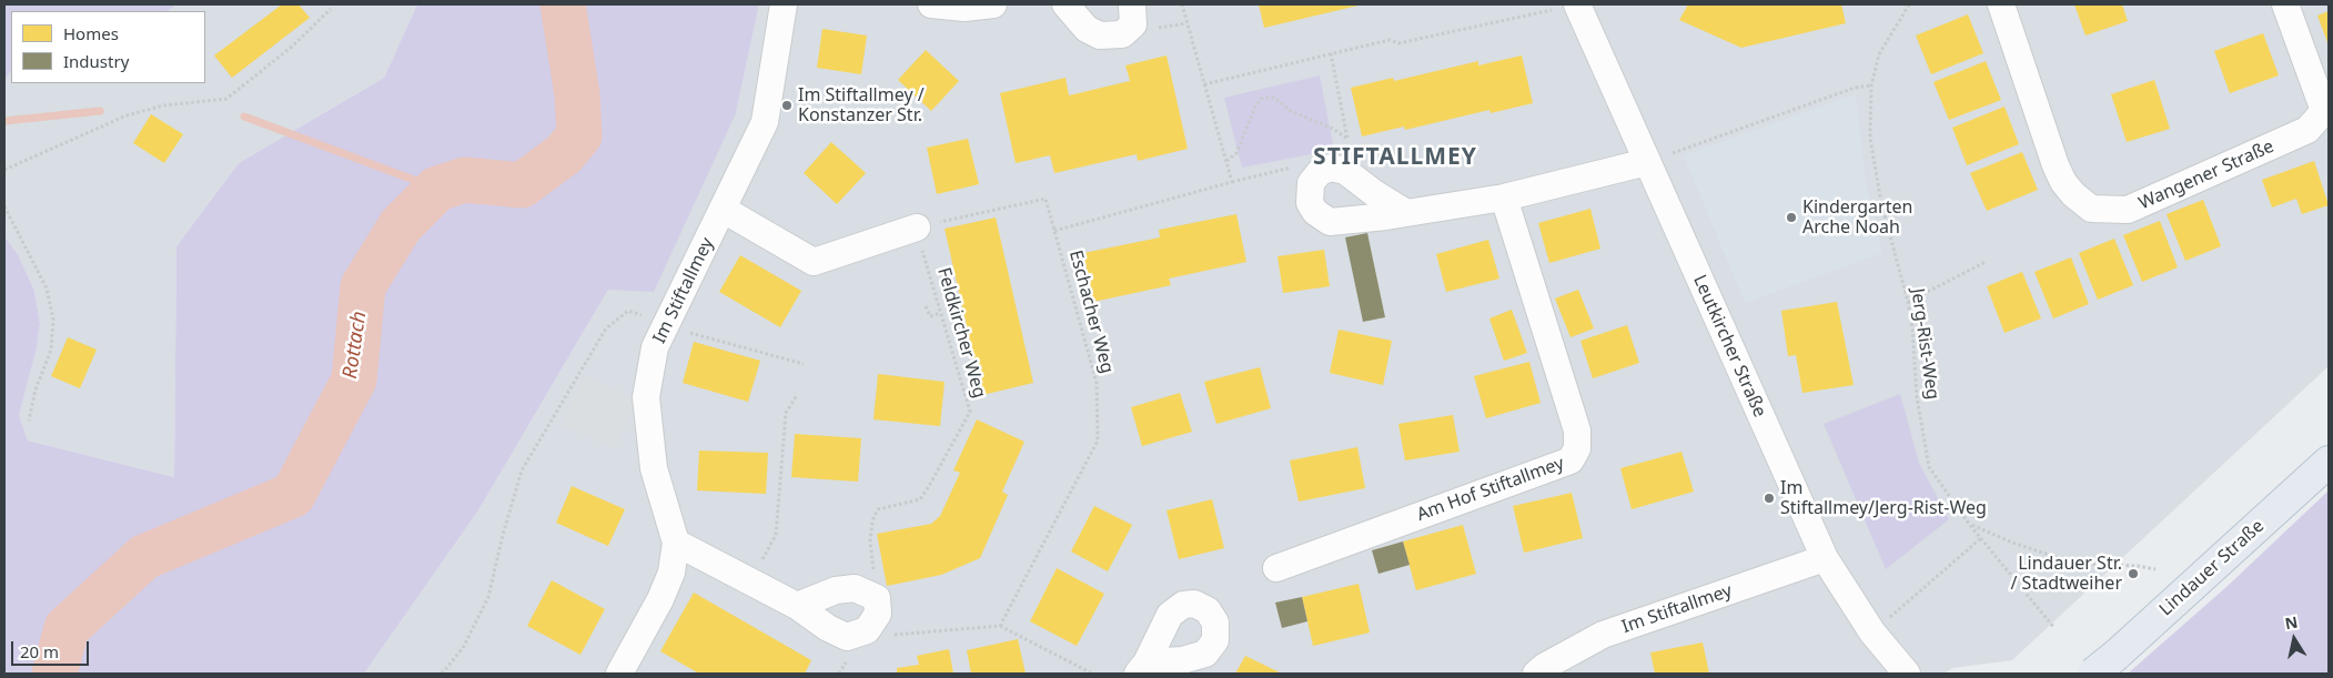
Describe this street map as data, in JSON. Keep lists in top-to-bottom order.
{
  "streets": {
    "main road": ["Lindauer Straße"],
    "street": [
      "Wangener Straße",
      "Im Stiftallmey",
      "Leutkircher Straße",
      "Am Hof Stiftallmey"
    ],
    "path": ["Eschacher Weg", "Feldkircher Weg", "Jerg-Rist-Weg"]
  },
  "crossings": [
    ["Im Stiftallmey", "Leutkircher Straße"]
  ],
  "districts": ["STIFTALLMEY"],
  "water": ["Rottach"],
  "places": [
    "Im Stiftallmey / Konstanzer Str.",
    "Kindergarten Arche Noah",
    "Im Stiftallmey/Jerg-Rist-Weg",
    "Lindauer Str. / Stadtweiher"
  ],
  "legend": ["Homes", "Industry"],
  "scale_bar": "20 m",
  "north": "top"
}
